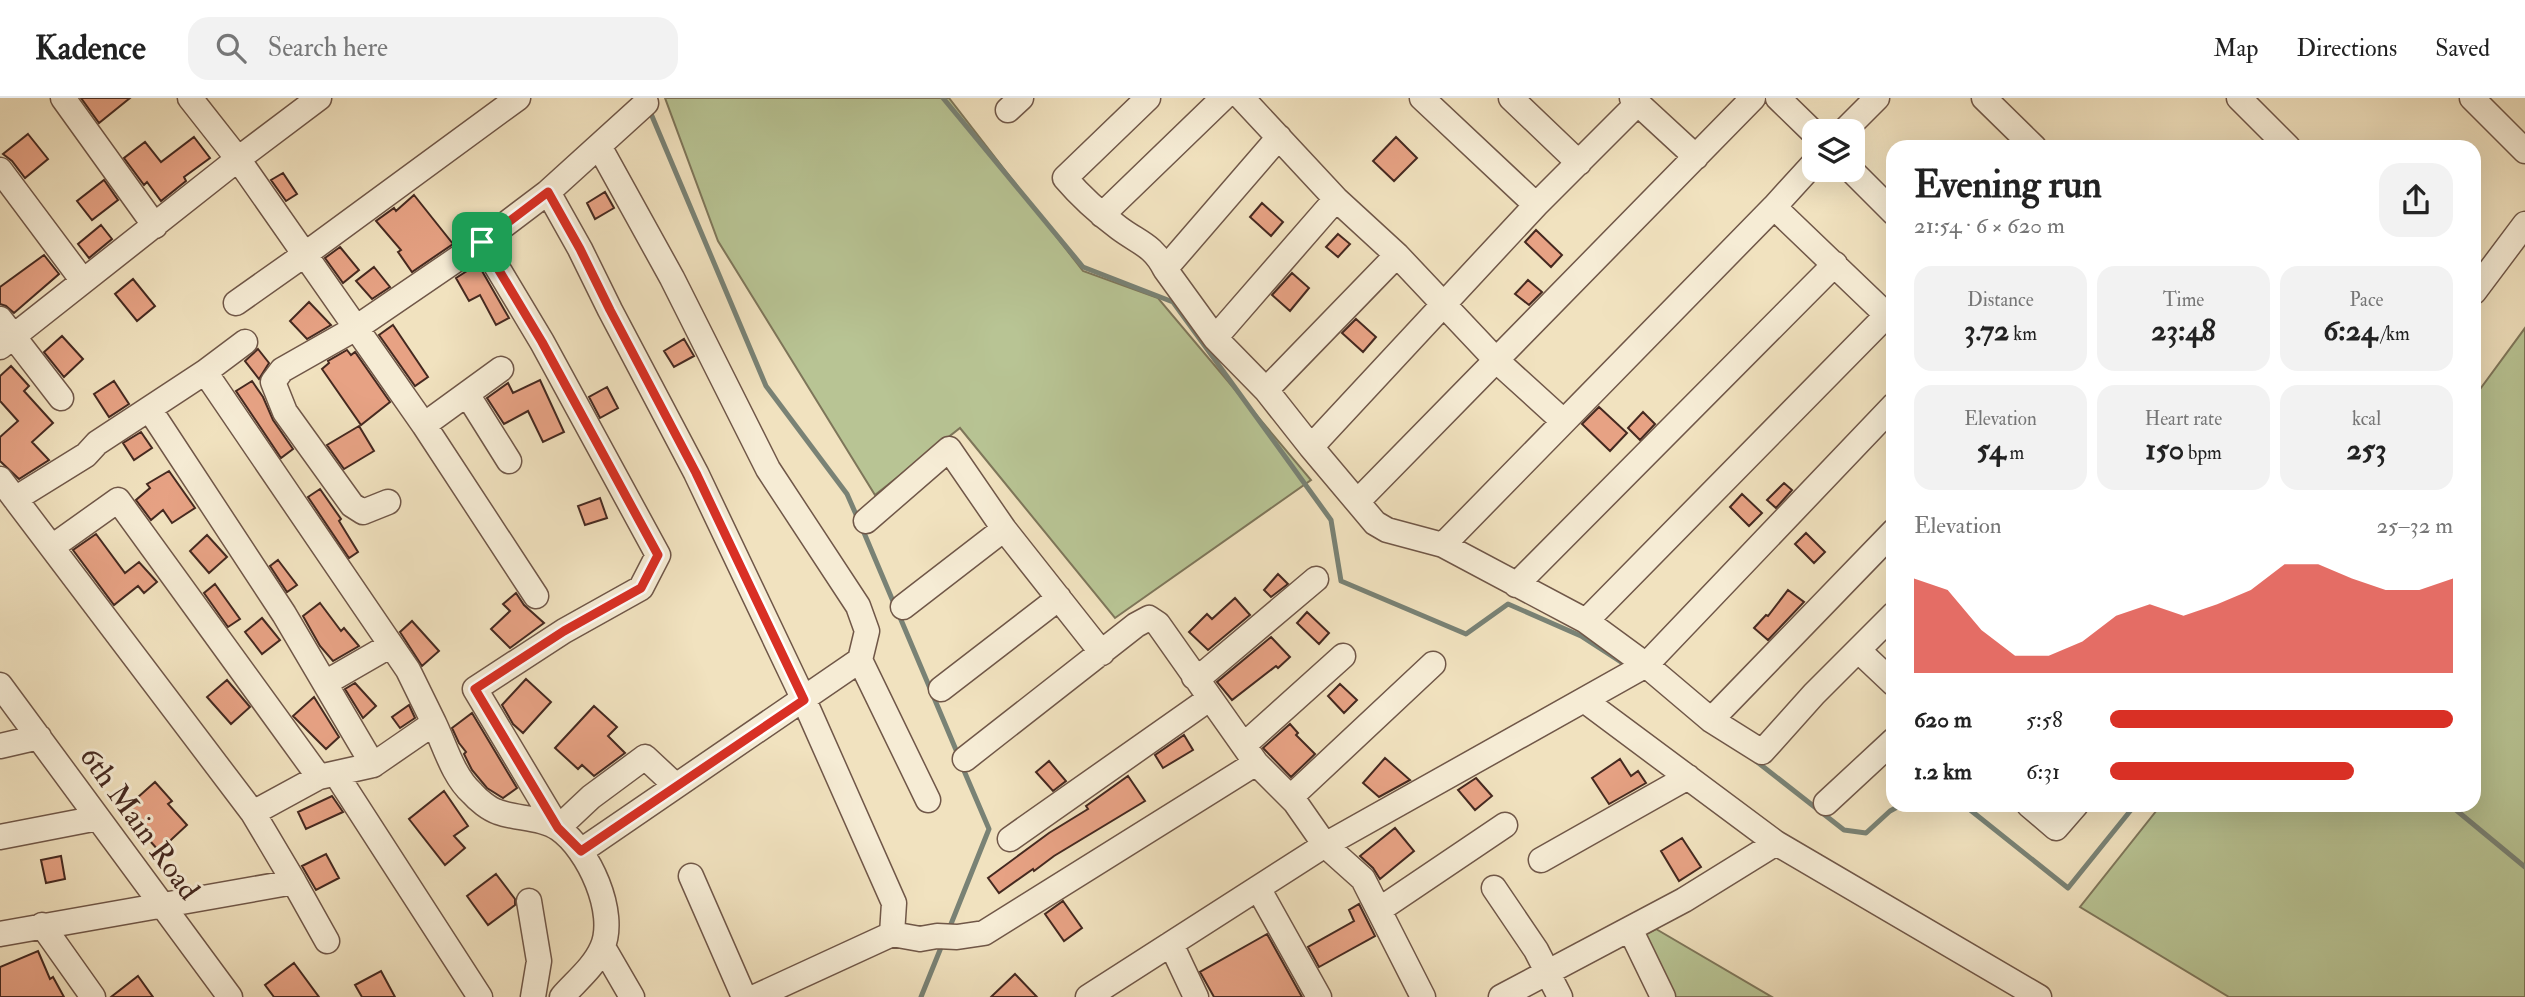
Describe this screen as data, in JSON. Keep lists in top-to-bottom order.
{
  "streets": {
    "street": ["6th Main Road"]
  },
  "page": {
    "header": "Kadence",
    "search": "Search here",
    "nav": ["Map", "Directions", "Saved"],
    "heading": ["Evening run", "21:54 · 6 × 620 m"],
    "stats": [
      ["Distance", "3.72 km"],
      ["Time", "23:48"],
      ["Pace", "6:24 /km"],
      ["Elevation", "54 m"],
      ["Heart rate", "150 bpm"],
      ["kcal", "253"]
    ],
    "chart": ["Elevation", "25–32 m"],
    "list": [
      {
        "name": "620 m",
        "note": "5:58"
      },
      {
        "name": "1.2 km",
        "note": "6:31"
      }
    ]
  }
}
